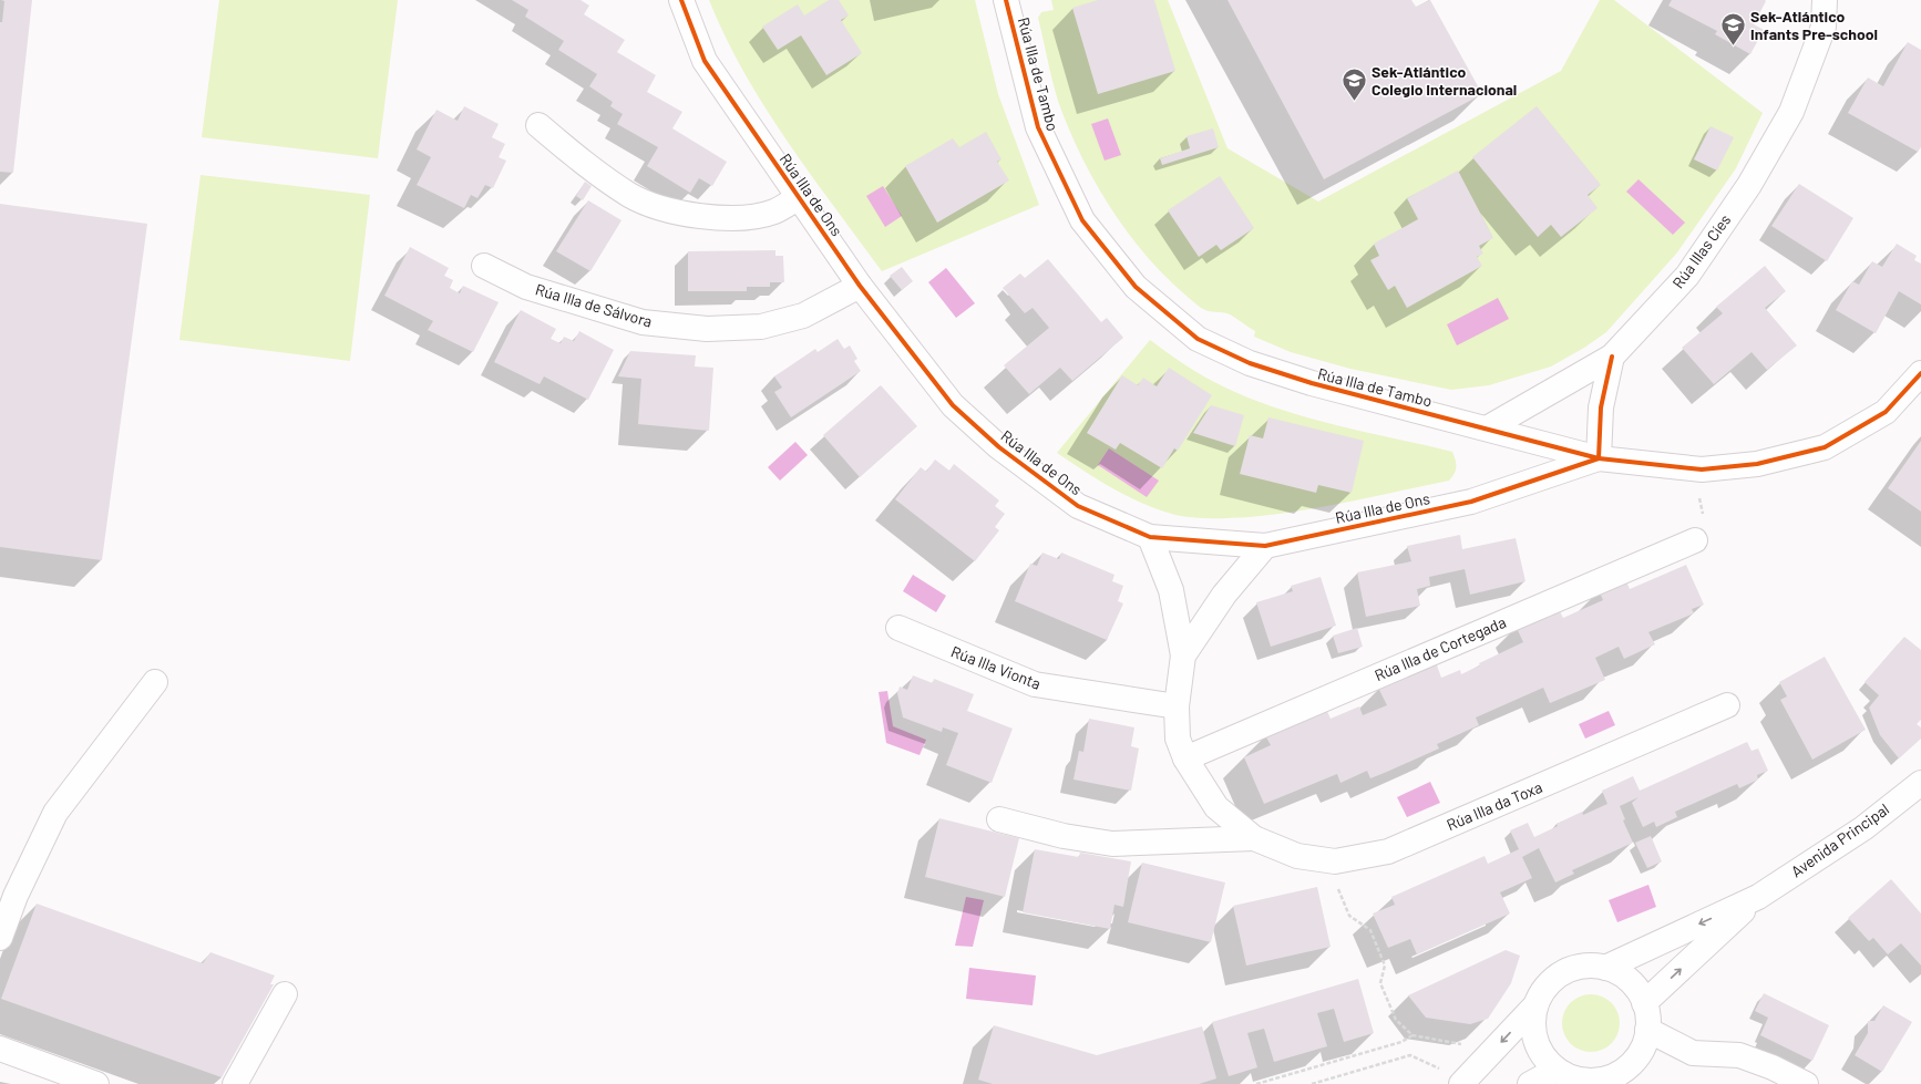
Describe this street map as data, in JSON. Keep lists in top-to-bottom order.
{
  "streets": {
    "street": [
      "Rúa Illa de Tambo",
      "Rúa Illa de Ons",
      "Rúa Illas Cíes",
      "Rúa Illa de Sálvora",
      "Rúa Illa de Cortegada",
      "Rúa Illa Vionta",
      "Rúa Illa da Toxa",
      "Avenida Principal"
    ]
  },
  "crossings": [
    ["Rúa Illa de Tambo", "Rúa Illa de Ons"],
    ["Rúa Illa de Tambo", "Rúa Illas Cíes"],
    ["Rúa Illa de Ons", "Rúa Illa de Sálvora"]
  ],
  "places": {
    "school or university": ["Sek-Atlántico Infants Pre-school", "Sek-Atlántico Colegio Internacional"]
  }
}
